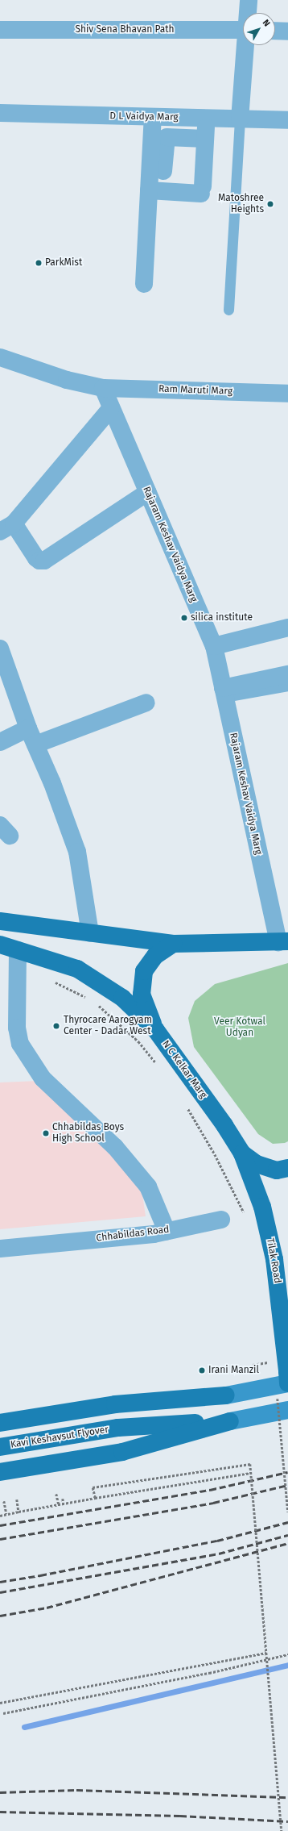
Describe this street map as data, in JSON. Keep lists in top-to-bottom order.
{
  "streets": {
    "main road": ["N C Kelkar Marg", "Tilak Road", "Kavi Keshavsut Flyover"],
    "street": [
      "Shiv Sena Bhavan Path",
      "D L Vaidya Marg",
      "Ram Maruti Marg",
      "Rajaram Keshav Vaidya Marg",
      "Chhabildas Road"
    ]
  },
  "crossings": [
    ["Ram Maruti Marg", "Rajaram Keshav Vaidya Marg"],
    ["N C Kelkar Marg", "Tilak Road"]
  ],
  "parks": ["Veer Kotwal Udyan"],
  "places": [
    "Matoshree Heights",
    "ParkMist",
    "silica institute",
    "Thyrocare Aarogyam Center - Dadar West",
    "Chhabildas Boys High School",
    "Irani Manzil"
  ],
  "north": "top right"
}
